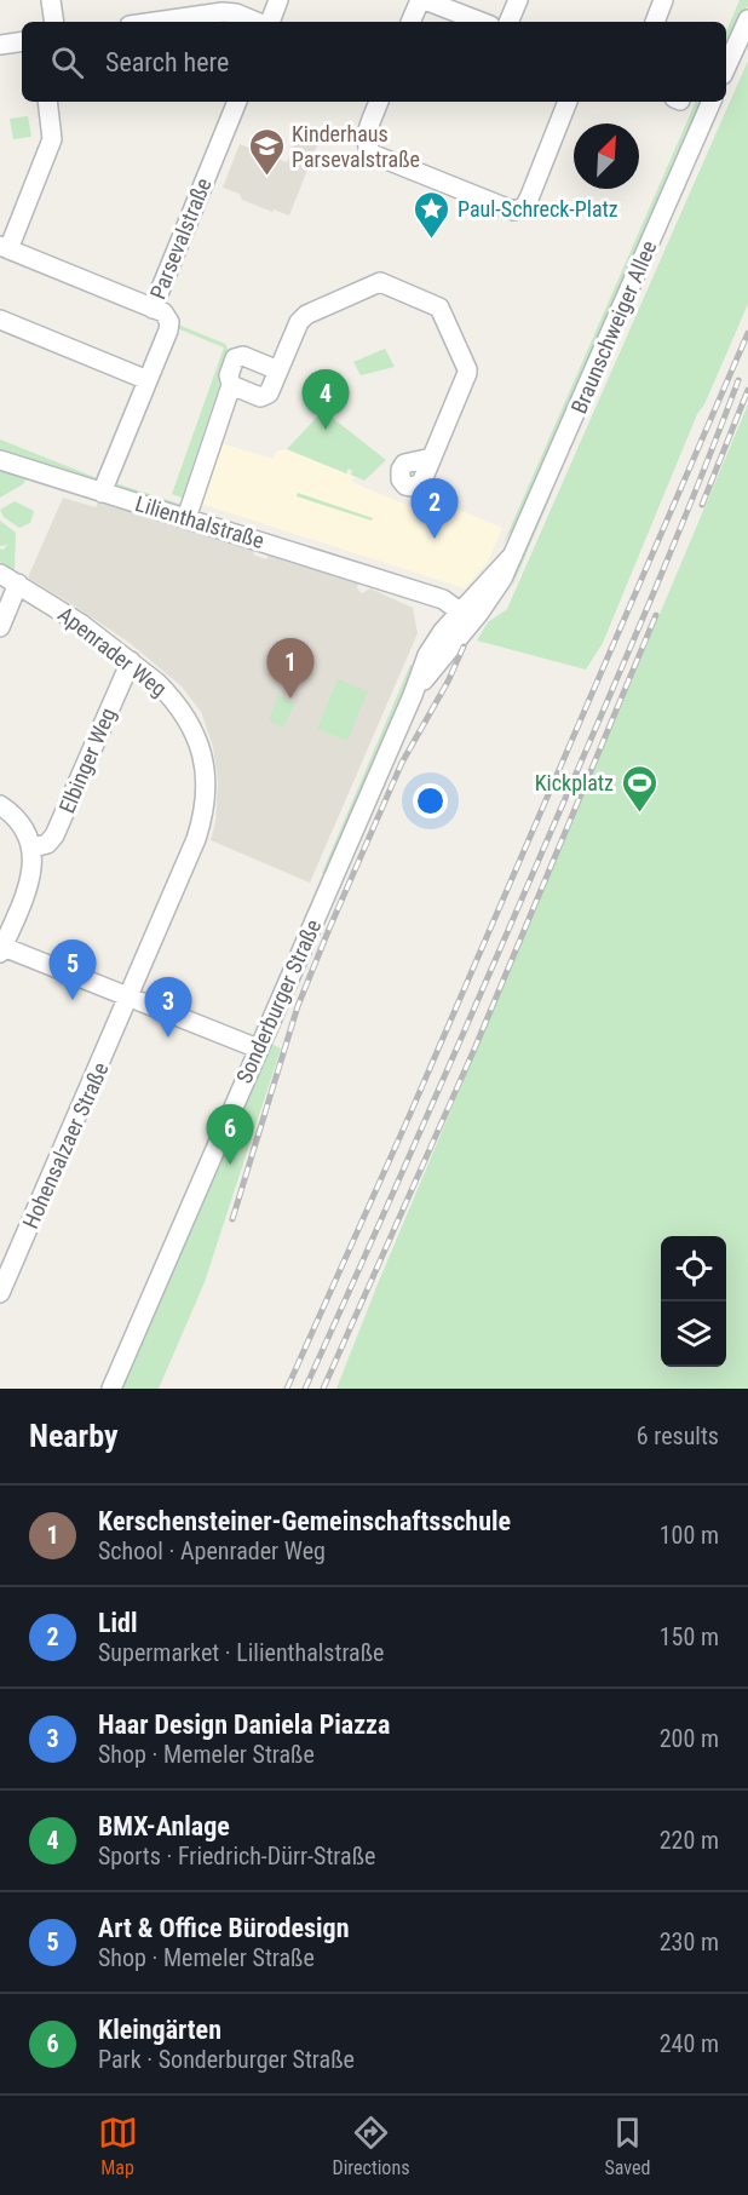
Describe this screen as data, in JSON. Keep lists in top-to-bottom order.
{
  "streets": {
    "street": [
      "Parsevalstraße",
      "Braunschweiger Allee",
      "Lilienthalstraße",
      "Apenrader Weg",
      "Elbinger Weg",
      "Sonderburger Straße",
      "Hohensalzaer Straße"
    ]
  },
  "crossings": [
    ["Parsevalstraße", "Lilienthalstraße"],
    ["Braunschweiger Allee", "Lilienthalstraße"],
    ["Braunschweiger Allee", "Sonderburger Straße"],
    ["Lilienthalstraße", "Sonderburger Straße"],
    ["Apenrader Weg", "Elbinger Weg"],
    ["Apenrader Weg", "Hohensalzaer Straße"]
  ],
  "places": {
    "school or university": ["Kinderhaus Parsevalstraße"],
    "place": ["Paul-Schreck-Platz"],
    "sports": ["Kickplatz"]
  },
  "north": "top right",
  "page": {
    "search": "Search here",
    "pins": [
      "4",
      "2",
      "1",
      "5",
      "3",
      "6"
    ],
    "heading": ["Nearby", "6 results"],
    "list": [
      {
        "mark": "1",
        "name": "Kerschensteiner-Gemeinschaftsschule",
        "note": "School · Apenrader Weg",
        "value": "100 m"
      },
      {
        "mark": "2",
        "name": "Lidl",
        "note": "Supermarket · Lilienthalstraße",
        "value": "150 m"
      },
      {
        "mark": "3",
        "name": "Haar Design Daniela Piazza",
        "note": "Shop · Memeler Straße",
        "value": "200 m"
      },
      {
        "mark": "4",
        "name": "BMX-Anlage",
        "note": "Sports · Friedrich-Dürr-Straße",
        "value": "220 m"
      },
      {
        "mark": "5",
        "name": "Art & Office Bürodesign",
        "note": "Shop · Memeler Straße",
        "value": "230 m"
      },
      {
        "mark": "6",
        "name": "Kleingärten",
        "note": "Park · Sonderburger Straße",
        "value": "240 m"
      }
    ],
    "nav": ["Map", "Directions", "Saved"]
  }
}
